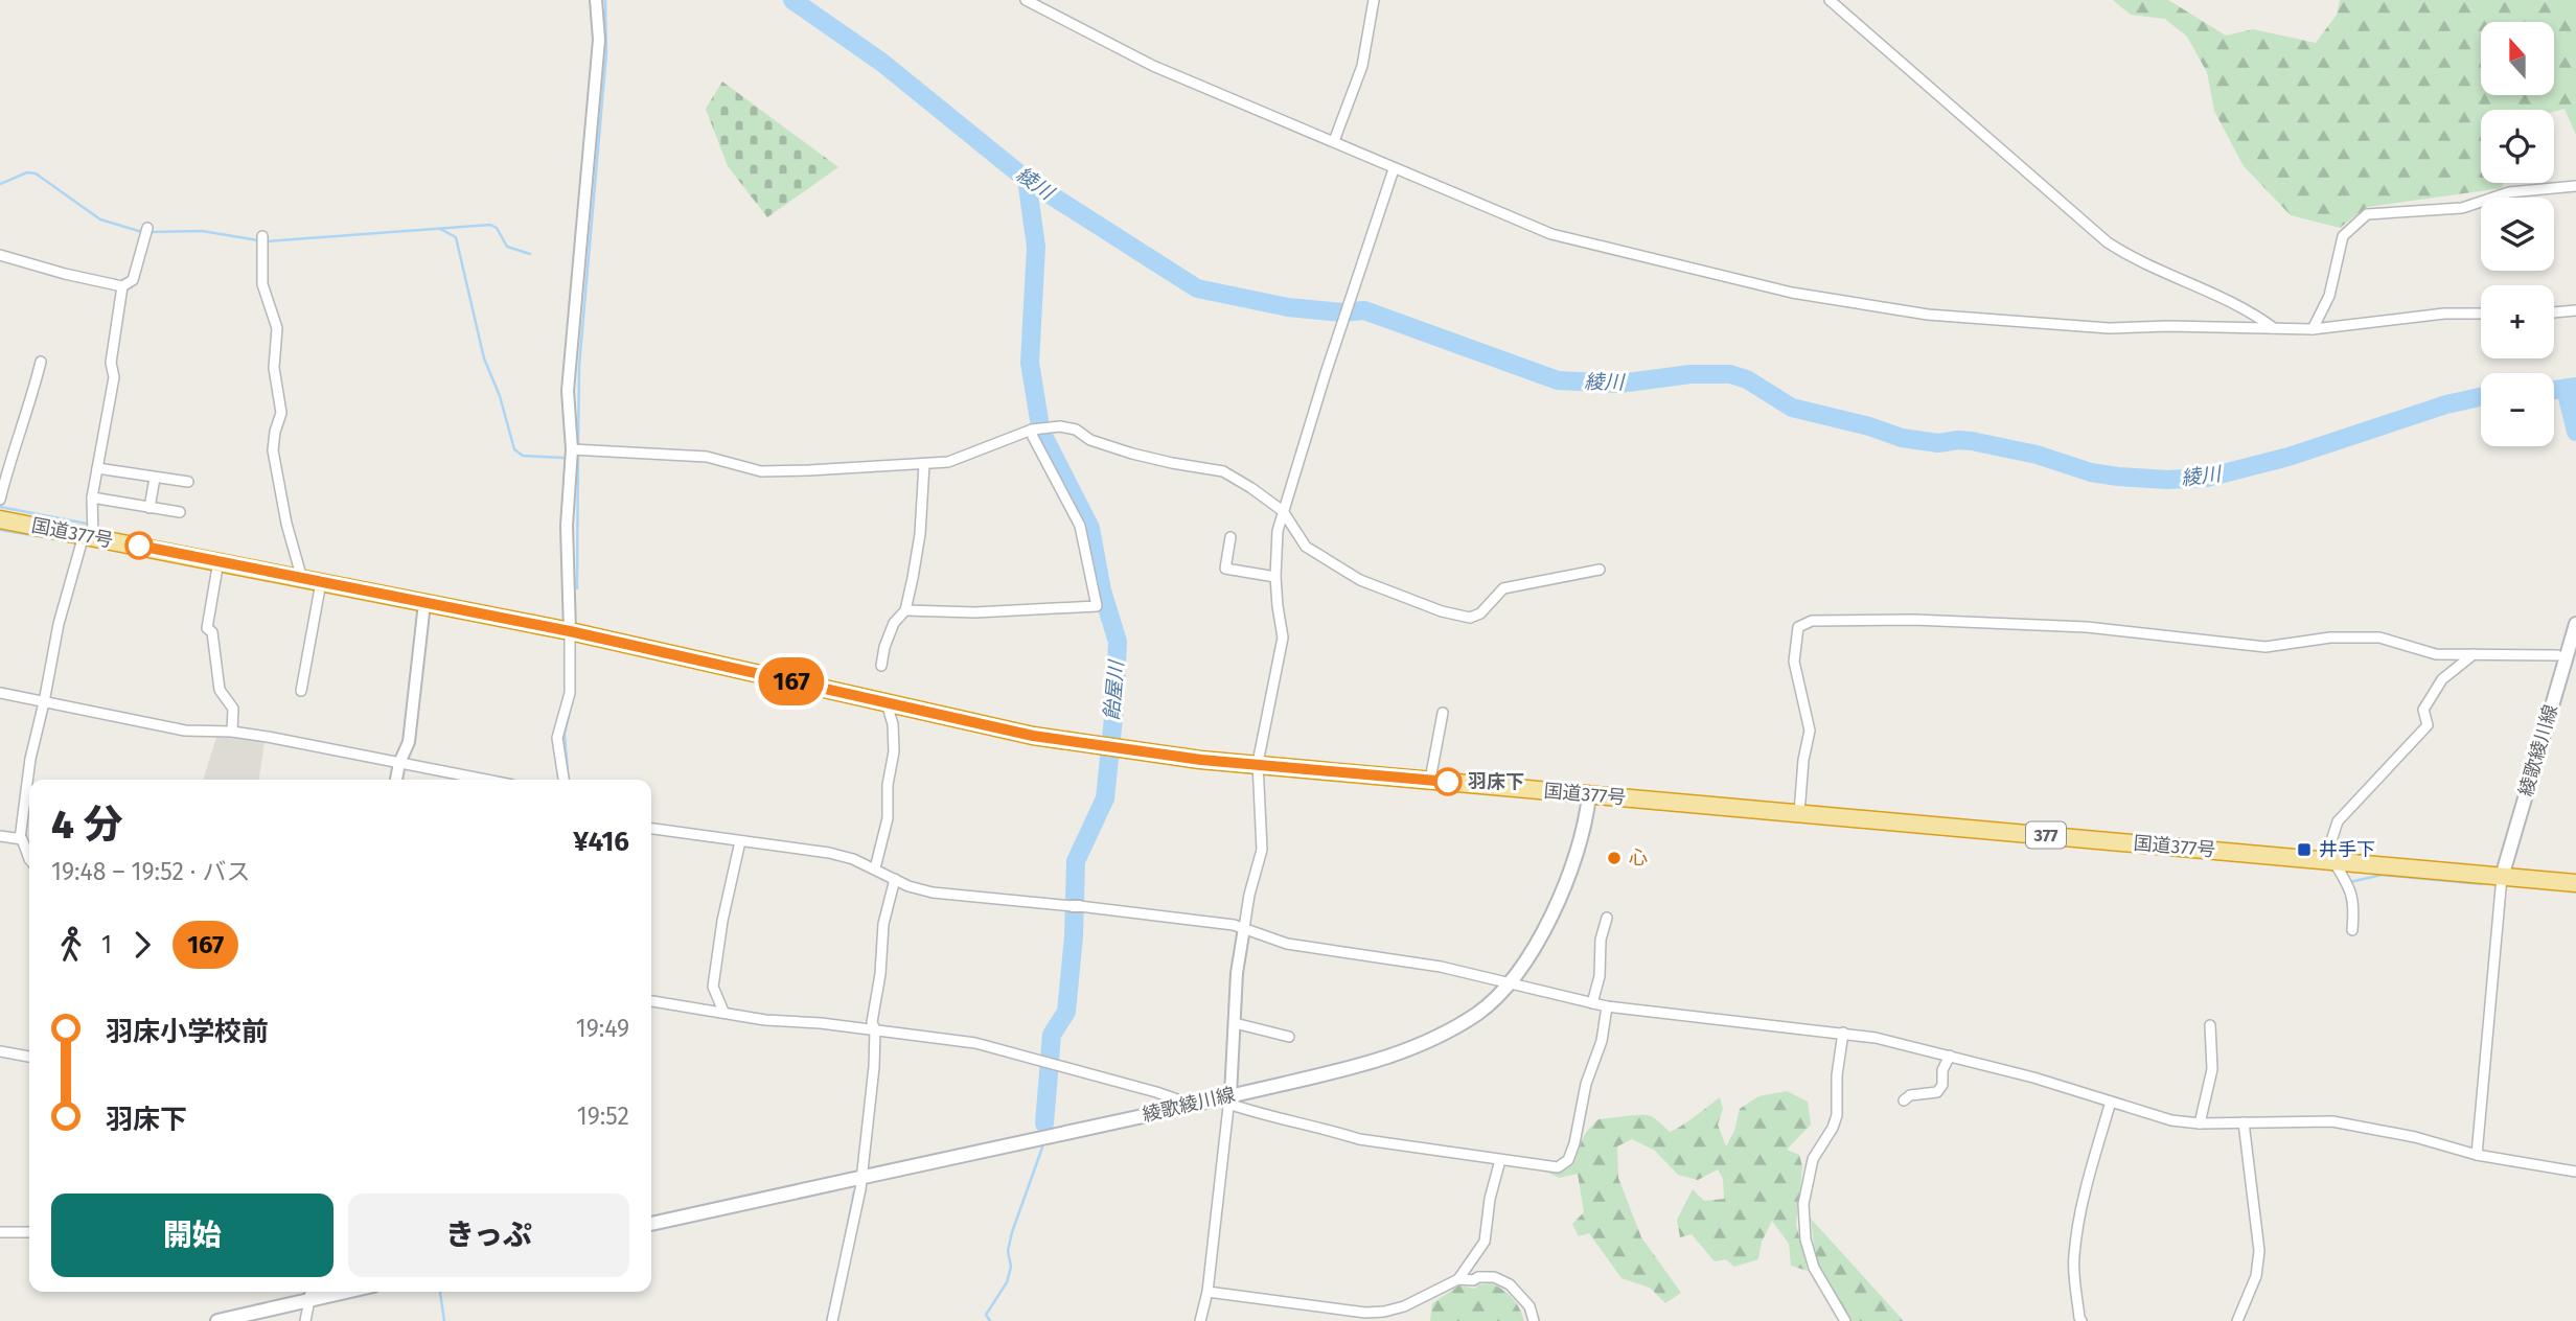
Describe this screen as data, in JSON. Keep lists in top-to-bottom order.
{
  "streets": {
    "highway": ["国道377号", "377"],
    "main road": ["綾歌綾川線"]
  },
  "crossings": [
    ["国道377号", "綾歌綾川線"]
  ],
  "water": ["綾川", "飴屋川"],
  "places": {
    "other": ["羽床下", "心"],
    "transit": ["井手下"]
  },
  "lines": ["bus line 167"],
  "north": "top",
  "page": {
    "on_map": "167",
    "map_buttons": ["+", "−"],
    "heading": ["4 分", "19:48 – 19:52 · バス", "¥416"],
    "legs": ["1", "167"],
    "list": [
      {
        "name": "羽床小学校前",
        "value": "19:49"
      },
      {
        "name": "羽床下",
        "value": "19:52"
      }
    ],
    "buttons": ["開始", "きっぷ"]
  }
}
